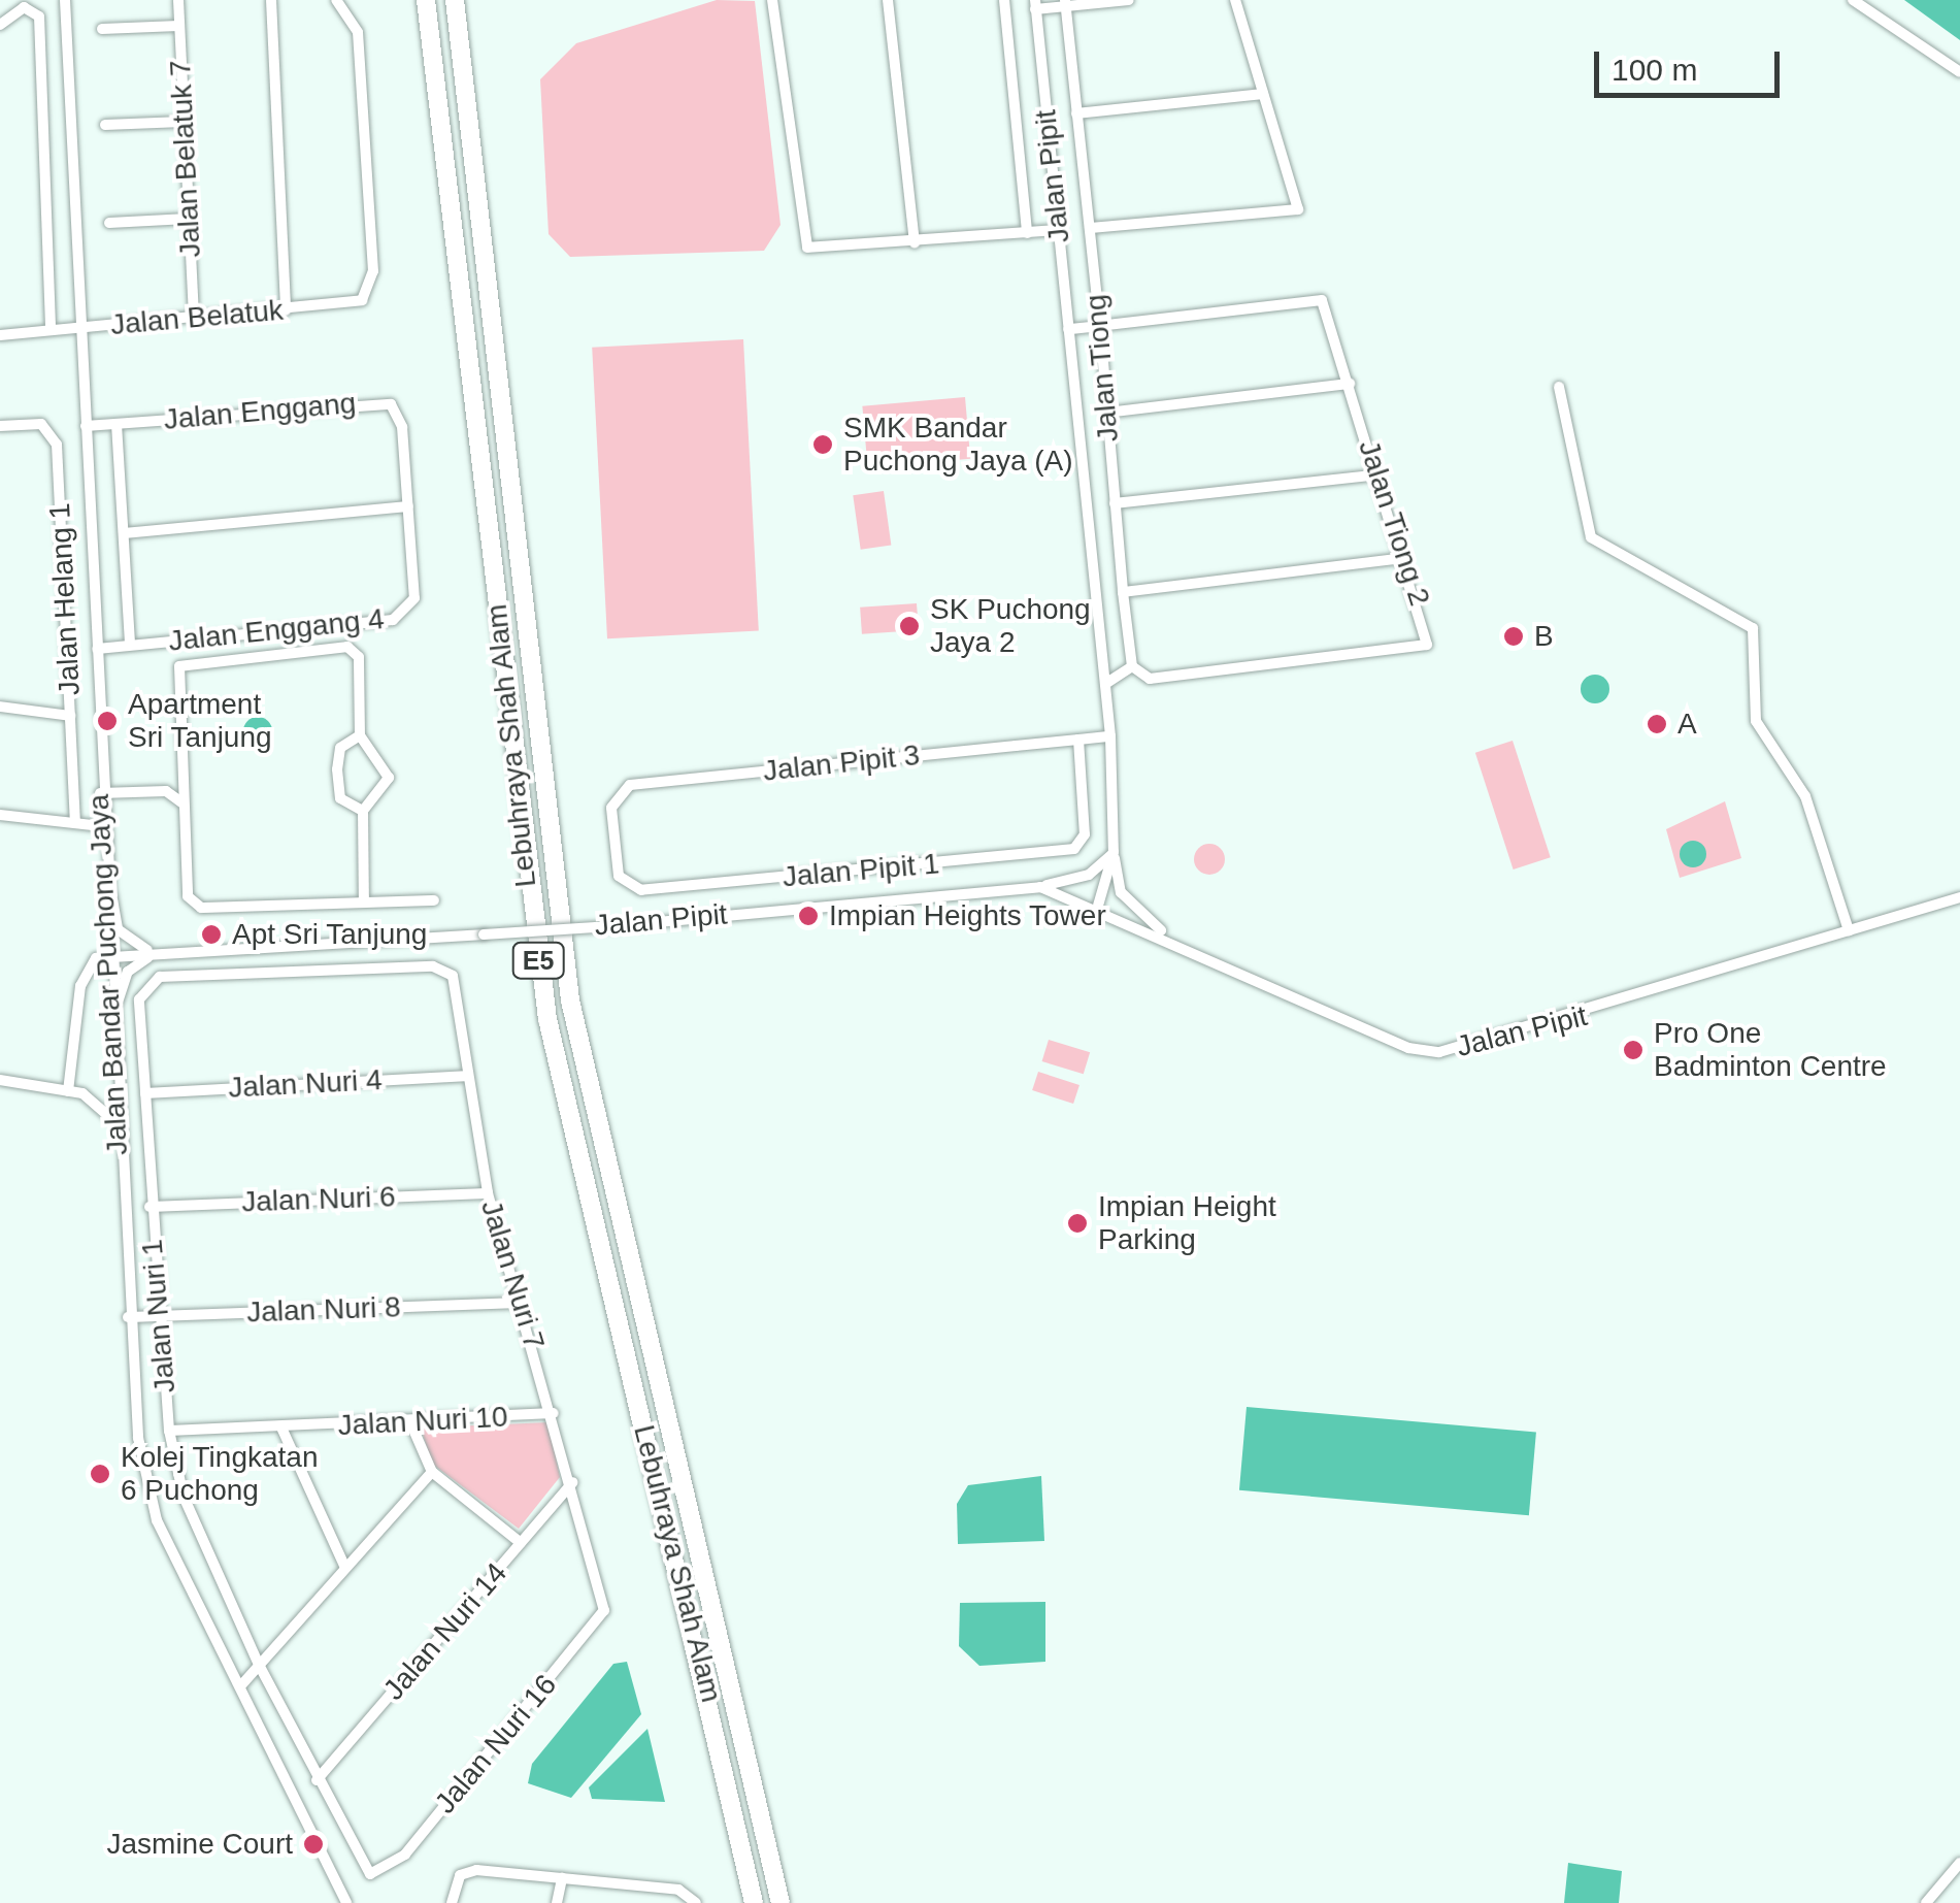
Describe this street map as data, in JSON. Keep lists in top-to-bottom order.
{
  "streets": {
    "highway": ["Lebuhraya Shah Alam", "E5"],
    "street": [
      "Jalan Belatuk 7",
      "Jalan Pipit",
      "Jalan Belatuk",
      "Jalan Tiong",
      "Jalan Enggang",
      "Jalan Tiong 2",
      "Jalan Helang 1",
      "Jalan Enggang 4",
      "Jalan Pipit 3",
      "Jalan Pipit 1",
      "Jalan Bandar Puchong Jaya",
      "Jalan Nuri 4",
      "Jalan Nuri 6",
      "Jalan Nuri 7",
      "Jalan Nuri 8",
      "Jalan Nuri 1",
      "Jalan Nuri 10",
      "Jalan Nuri 14",
      "Jalan Nuri 16"
    ]
  },
  "crossings": [
    ["Jalan Belatuk 7", "Jalan Belatuk"],
    ["Jalan Pipit", "Jalan Tiong 2"],
    ["Jalan Pipit", "Jalan Pipit 3"],
    ["Jalan Pipit", "Jalan Bandar Puchong Jaya"],
    ["Jalan Belatuk", "Jalan Bandar Puchong Jaya"],
    ["Jalan Tiong", "Jalan Tiong 2"],
    ["Jalan Enggang", "Jalan Enggang 4"],
    ["Jalan Enggang", "Jalan Bandar Puchong Jaya"],
    ["Jalan Enggang 4", "Jalan Bandar Puchong Jaya"],
    ["Jalan Pipit 3", "Jalan Pipit 1"],
    ["Jalan Bandar Puchong Jaya", "Jalan Nuri 8"],
    ["Jalan Nuri 4", "Jalan Nuri 7"],
    ["Jalan Nuri 4", "Jalan Nuri 1"],
    ["Jalan Nuri 6", "Jalan Nuri 7"],
    ["Jalan Nuri 6", "Jalan Nuri 1"],
    ["Jalan Nuri 7", "Jalan Nuri 8"],
    ["Jalan Nuri 7", "Jalan Nuri 1"],
    ["Jalan Nuri 7", "Jalan Nuri 10"],
    ["Jalan Nuri 7", "Jalan Nuri 14"],
    ["Jalan Nuri 7", "Jalan Nuri 16"],
    ["Jalan Nuri 8", "Jalan Nuri 1"],
    ["Jalan Nuri 1", "Jalan Nuri 10"],
    ["Jalan Nuri 1", "Jalan Nuri 14"],
    ["Jalan Nuri 1", "Jalan Nuri 16"]
  ],
  "places": [
    "SMK Bandar Puchong Jaya (A)",
    "SK Puchong Jaya 2",
    "B",
    "Apartment Sri Tanjung",
    "A",
    "Impian Heights Tower",
    "Apt Sri Tanjung",
    "Pro One Badminton Centre",
    "Impian Height Parking",
    "Kolej Tingkatan 6 Puchong",
    "Jasmine Court"
  ],
  "scale_bar": "100 m"
}
